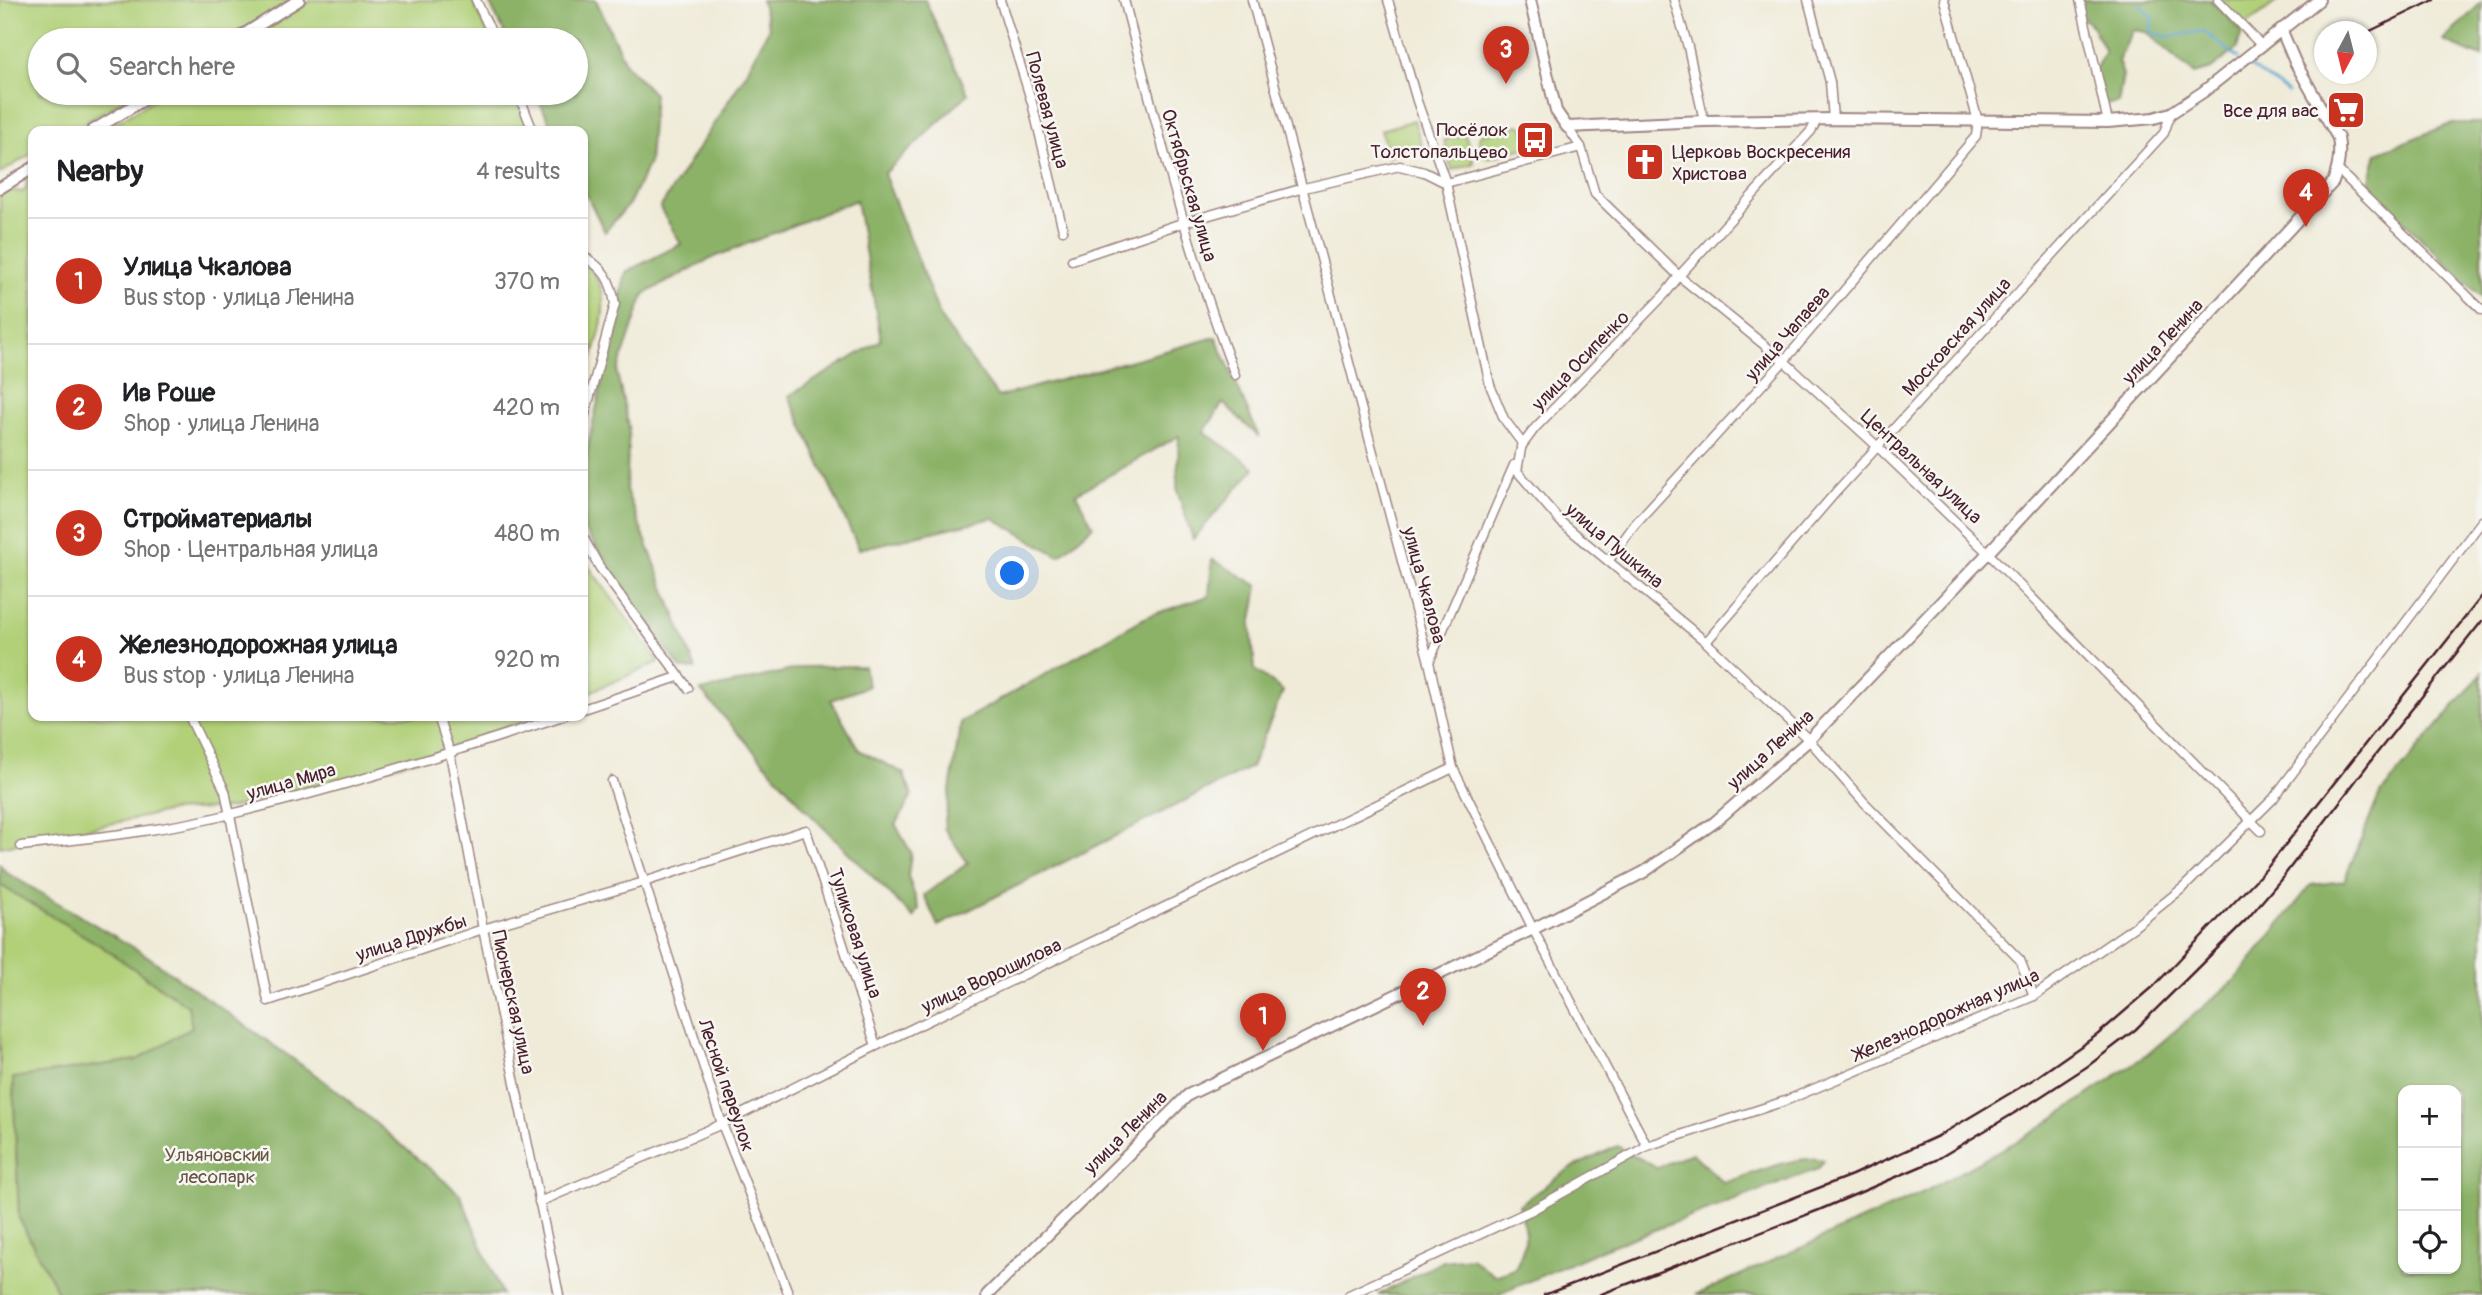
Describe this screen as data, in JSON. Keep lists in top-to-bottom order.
{
  "streets": {
    "street": [
      "Полевая улица",
      "Октябрьская улица",
      "улица Чапаева",
      "Московская улица",
      "улица Ленина",
      "улица Осипенко",
      "Центральная улица",
      "улица Пушкина",
      "улица Чкалова",
      "улица Мира",
      "Тупиковая улица",
      "улица Дружбы",
      "улица Ворошилова",
      "Пионерская улица",
      "Железнодорожная улица",
      "Лесной переулок"
    ]
  },
  "crossings": [
    ["улица Чапаева", "Центральная улица"],
    ["улица Чапаева", "улица Пушкина"],
    ["Московская улица", "Центральная улица"],
    ["Московская улица", "улица Пушкина"],
    ["улица Ленина", "Центральная улица"],
    ["улица Ленина", "улица Пушкина"],
    ["улица Ленина", "улица Чкалова"],
    ["улица Осипенко", "Центральная улица"],
    ["улица Осипенко", "улица Пушкина"],
    ["улица Осипенко", "улица Чкалова"],
    ["Центральная улица", "Железнодорожная улица"],
    ["улица Пушкина", "Железнодорожная улица"],
    ["улица Чкалова", "улица Ворошилова"],
    ["улица Чкалова", "Железнодорожная улица"],
    ["улица Мира", "улица Дружбы"],
    ["улица Мира", "Пионерская улица"],
    ["Тупиковая улица", "улица Дружбы"],
    ["Тупиковая улица", "улица Ворошилова"],
    ["улица Дружбы", "Пионерская улица"],
    ["улица Дружбы", "Лесной переулок"],
    ["улица Ворошилова", "Пионерская улица"],
    ["улица Ворошилова", "Лесной переулок"]
  ],
  "parks": ["Ульяновский лесопарк"],
  "places": {
    "supermarket": ["Все для вас"],
    "bus stop": ["Посёлок Толстопальцево"],
    "church": ["Церковь Воскресения Христова"]
  },
  "north": "bottom",
  "page": {
    "pins": [
      "3",
      "4",
      "2",
      "1"
    ],
    "search": "Search here",
    "heading": ["Nearby", "4 results"],
    "list": [
      {
        "mark": "1",
        "name": "Улица Чкалова",
        "note": "Bus stop · улица Ленина",
        "value": "370 m"
      },
      {
        "mark": "2",
        "name": "Ив Роше",
        "note": "Shop · улица Ленина",
        "value": "420 m"
      },
      {
        "mark": "3",
        "name": "Стройматериалы",
        "note": "Shop · Центральная улица",
        "value": "480 m"
      },
      {
        "mark": "4",
        "name": "Железнодорожная улица",
        "note": "Bus stop · улица Ленина",
        "value": "920 m"
      }
    ],
    "map_buttons": ["+", "−"]
  }
}
